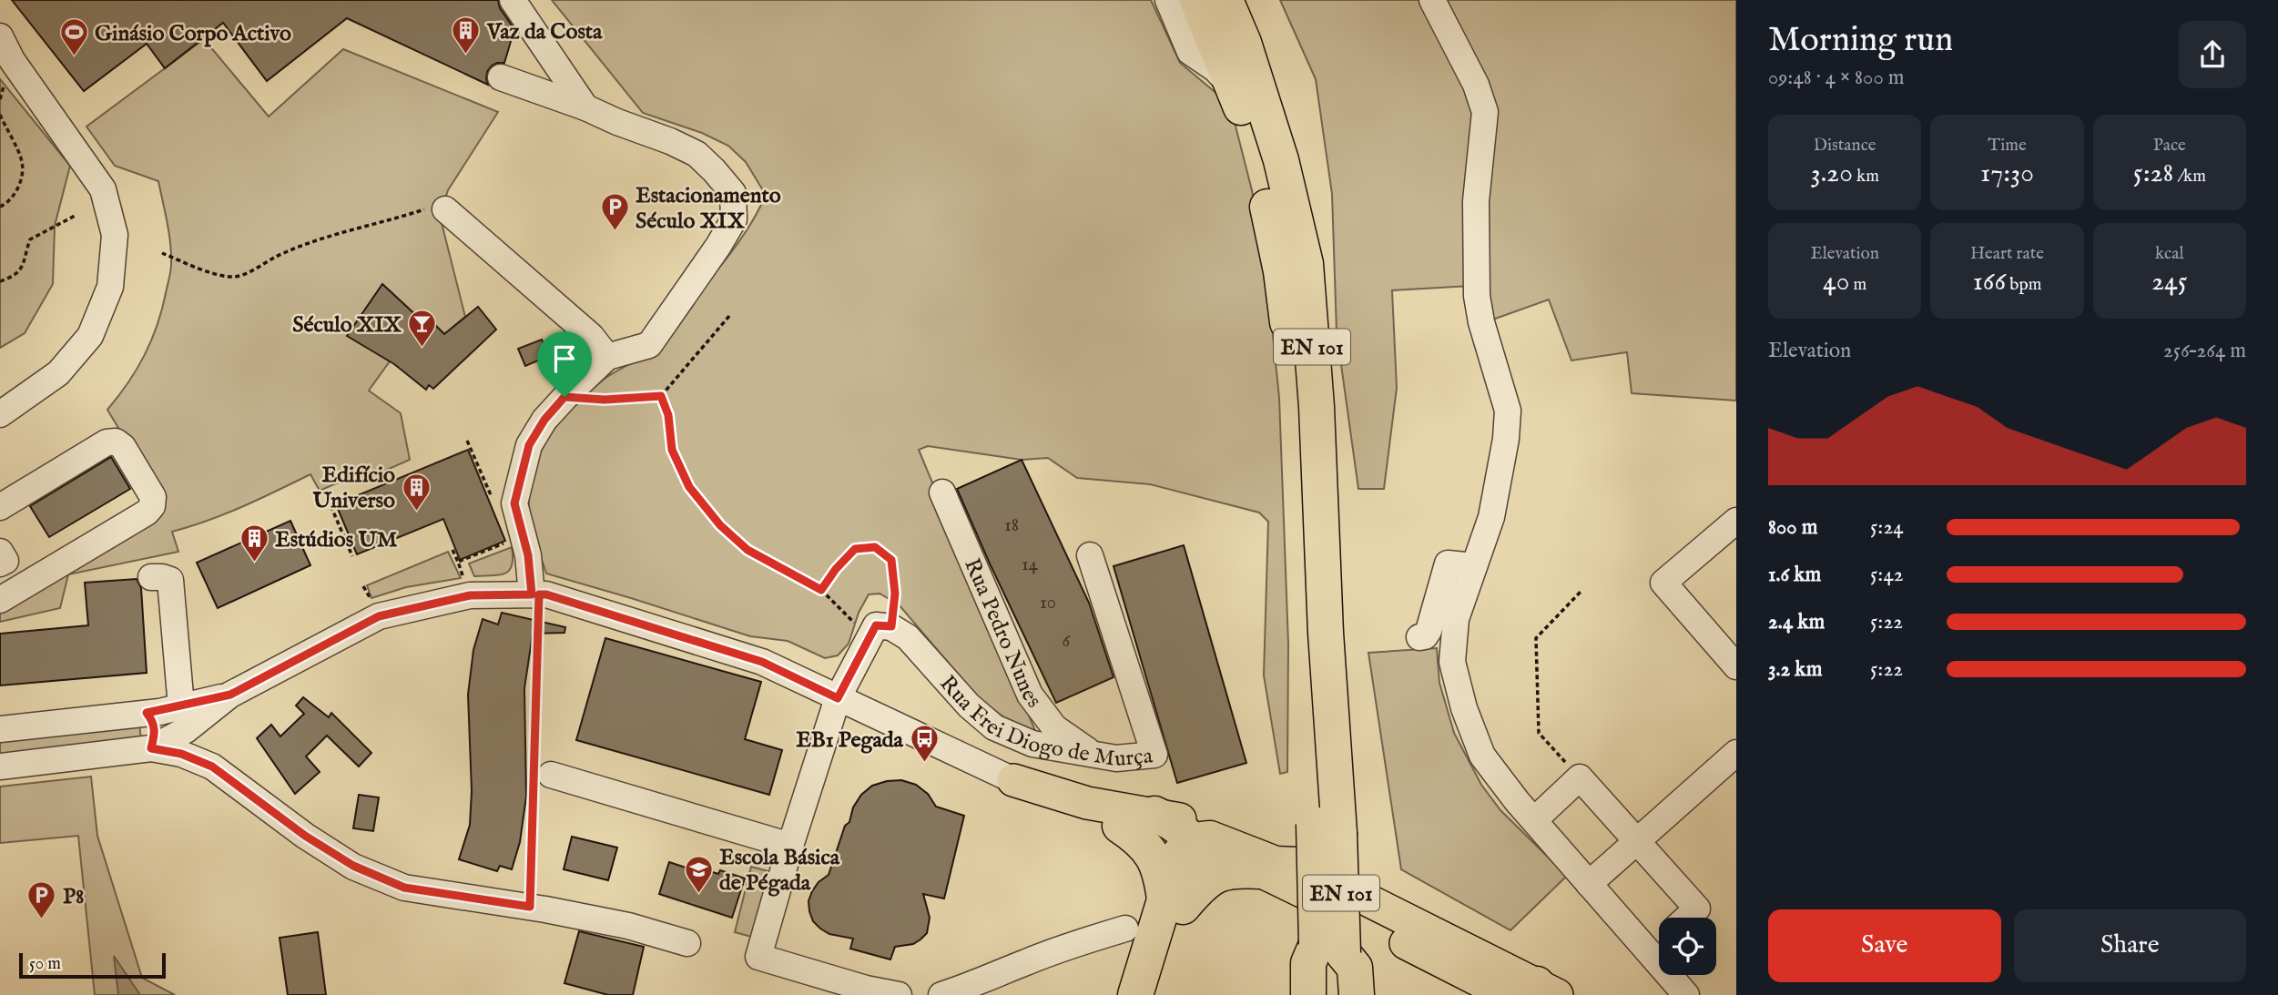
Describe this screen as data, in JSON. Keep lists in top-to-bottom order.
{
  "streets": {
    "highway": ["EN 101"],
    "street": ["Rua Pedro Nunes", "Rua Frei Diogo de Murça"]
  },
  "crossings": [
    ["Rua Pedro Nunes", "Rua Frei Diogo de Murça"]
  ],
  "places": {
    "building": ["Vaz da Costa", "Edifício Universo", "Estúdios UM"],
    "sports": ["Ginásio Corpo Activo"],
    "parking": ["Estacionamento Século XIX", "P8"],
    "bar": ["Século XIX"],
    "bus stop": ["EB1 Pegada"],
    "school or university": ["Escola Básica de Pégada"]
  },
  "house_numbers": [
    "18",
    "14",
    "10",
    "6"
  ],
  "scale_bar": "50 m",
  "page": {
    "heading": ["Morning run", "09:48 · 4 × 800 m"],
    "stats": [
      ["Distance", "3.20 km"],
      ["Time", "17:30"],
      ["Pace", "5:28 /km"],
      ["Elevation", "40 m"],
      ["Heart rate", "166 bpm"],
      ["kcal", "245"]
    ],
    "chart": ["Elevation", "256–264 m"],
    "list": [
      {
        "name": "800 m",
        "note": "5:24"
      },
      {
        "name": "1.6 km",
        "note": "5:42"
      },
      {
        "name": "2.4 km",
        "note": "5:22"
      },
      {
        "name": "3.2 km",
        "note": "5:22"
      }
    ],
    "buttons": ["Save", "Share"],
    "scale": "50 m"
  }
}
